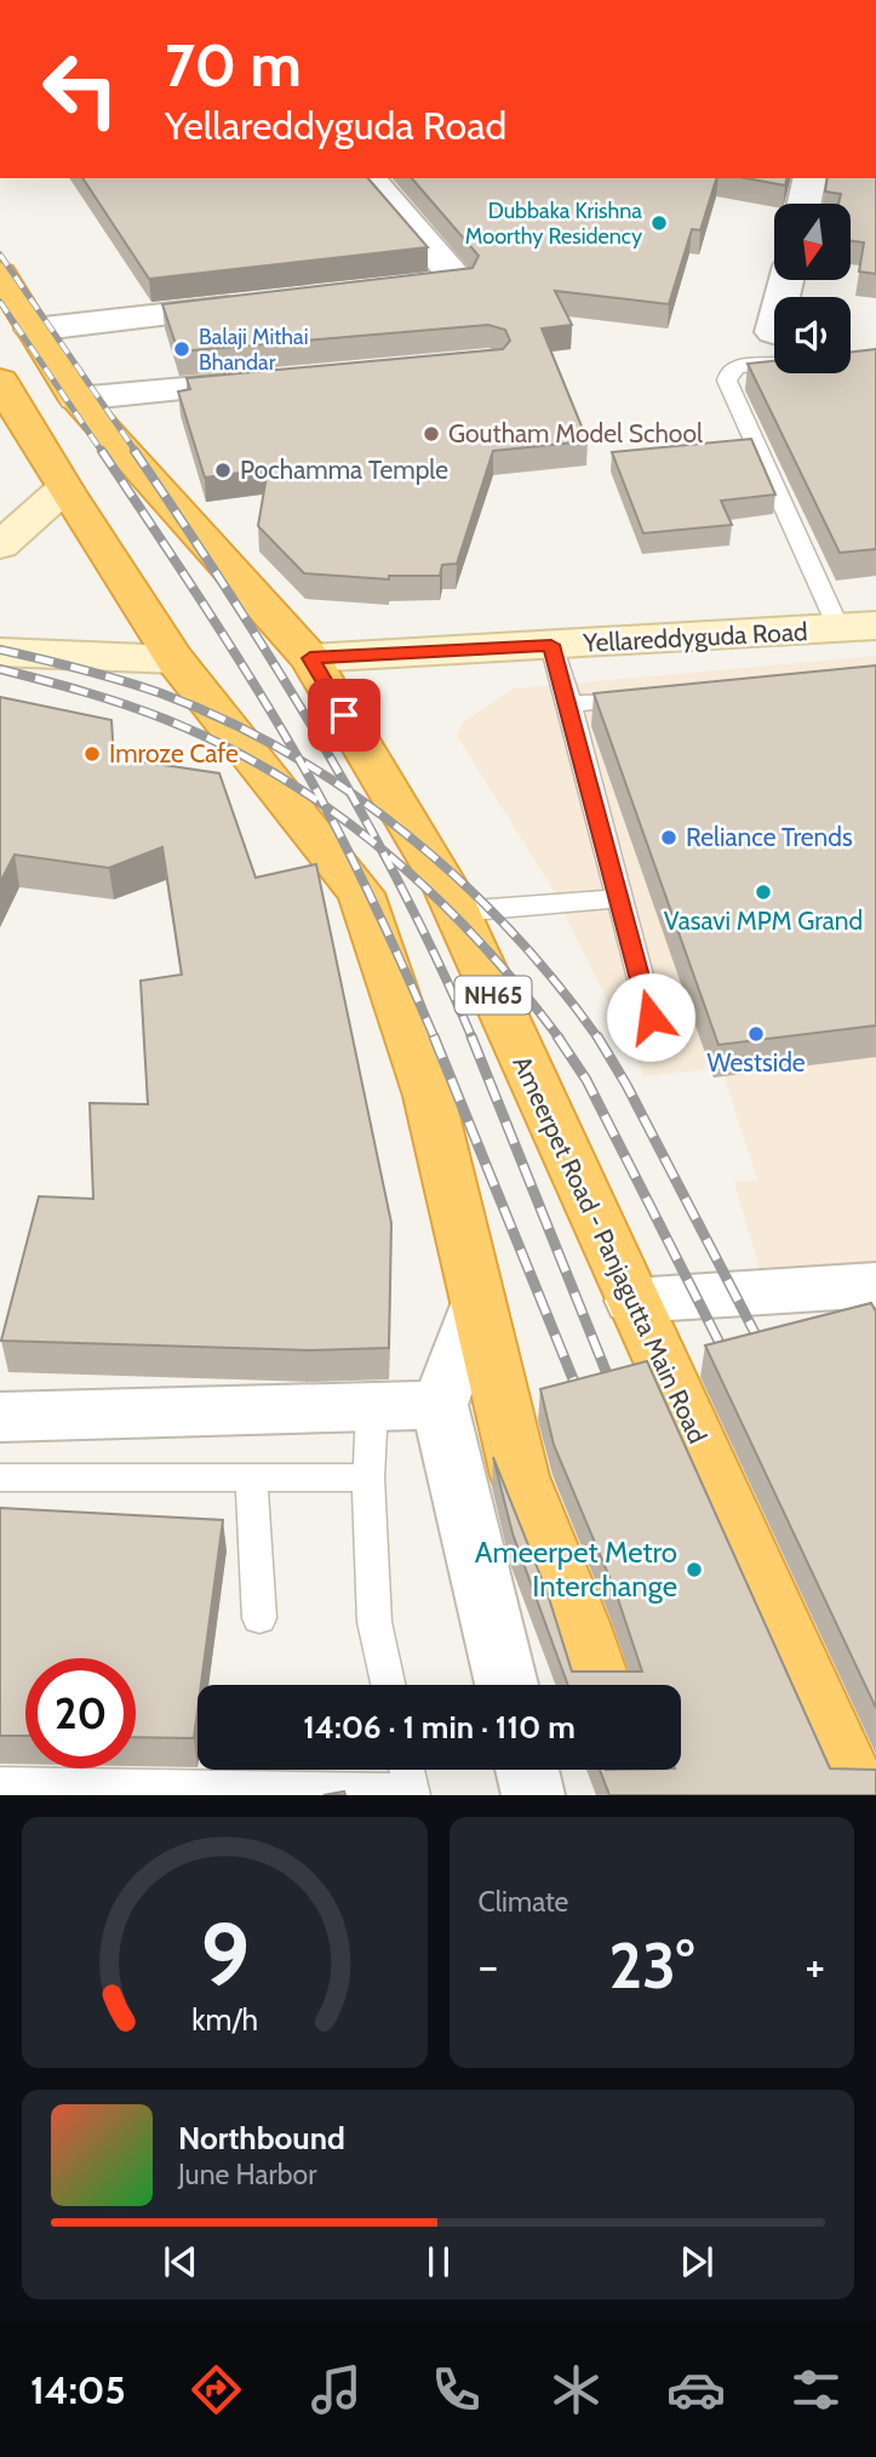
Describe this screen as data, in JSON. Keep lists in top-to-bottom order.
{
  "streets": {
    "highway": ["NH65", "Ameerpet Road - Panjagutta Main Road"],
    "street": ["Yellareddyguda Road"]
  },
  "crossings": [
    ["Yellareddyguda Road", "Ameerpet Road - Panjagutta Main Road"]
  ],
  "places": [
    "Dubbaka Krishna Moorthy Residency",
    "Balaji Mithai Bhandar",
    "Goutham Model School",
    "Pochamma Temple",
    "Imroze Cafe",
    "Reliance Trends",
    "Vasavi MPM Grand",
    "Westside",
    "Ameerpet Metro Interchange"
  ],
  "north": "bottom",
  "page": {
    "turn": ["70 m", "Yellareddyguda Road"],
    "limit": "20",
    "trip": "14:06 · 1 min · 110 m",
    "tile": "Climate",
    "heat": ["−", "23°", "+"],
    "song": ["Northbound", "June Harbor"],
    "tabs": "14:05",
    "gauge": ["9", "km/h"]
  }
}
